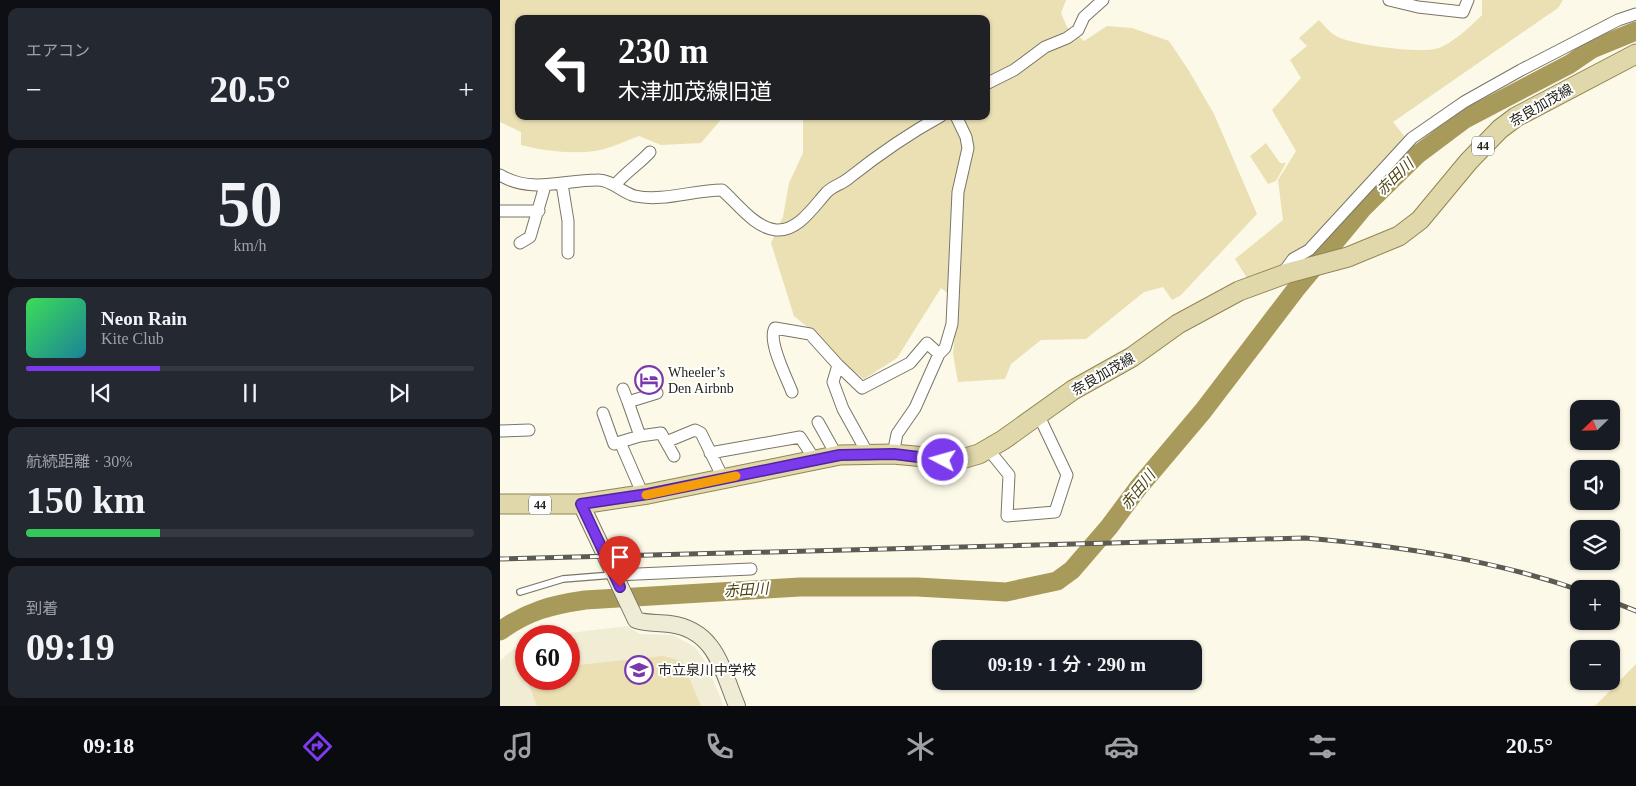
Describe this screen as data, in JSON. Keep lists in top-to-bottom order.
{
  "streets": {
    "main road": ["奈良加茂線", "44"]
  },
  "water": ["赤田川"],
  "places": {
    "hotel": ["Wheeler’s Den Airbnb"],
    "school or university": ["市立泉川中学校"]
  },
  "north": "bottom left",
  "page": {
    "tile": [
      "エアコン",
      ["50", "km/h"],
      ["航続距離 · 30%", "150 km"],
      ["到着", "09:19"]
    ],
    "turn": ["230 m", "木津加茂線旧道"],
    "heat": ["−", "20.5°", "+"],
    "song": ["Neon Rain", "Kite Club"],
    "map_buttons": ["+", "−"],
    "limit": "60",
    "trip": "09:19 · 1 分 · 290 m",
    "tabs": ["09:18", "20.5°"]
  }
}
